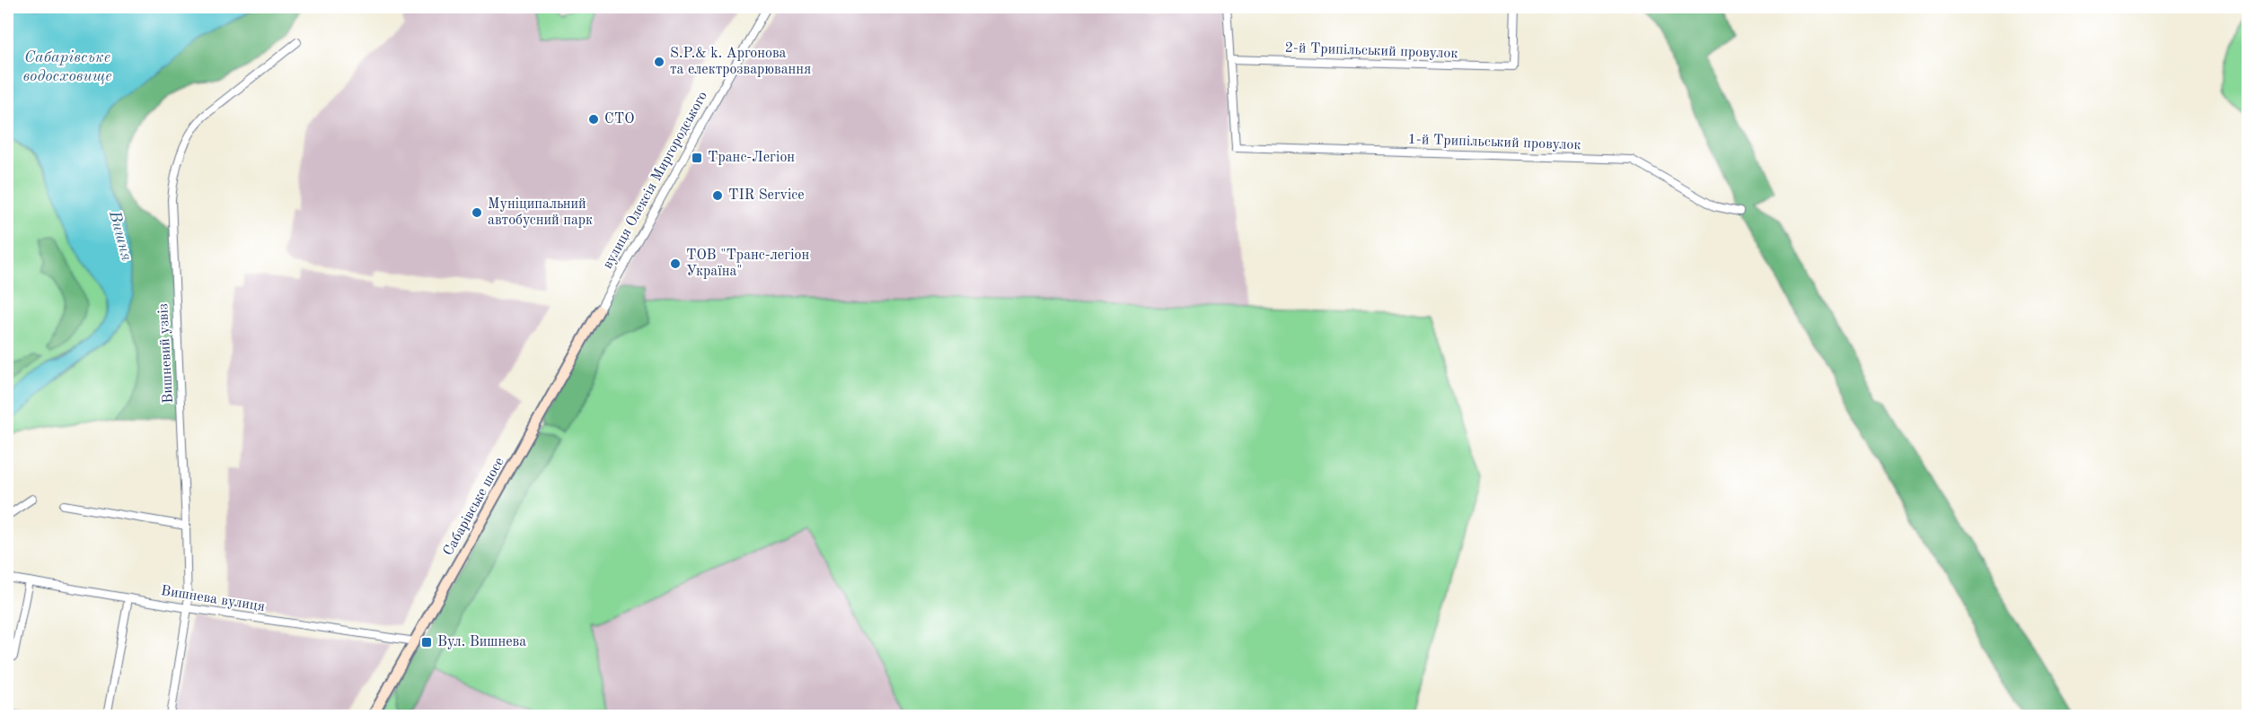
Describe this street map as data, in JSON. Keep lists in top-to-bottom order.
{
  "streets": {
    "street": [
      "2-й Трипільський провулок",
      "1-й Трипільський провулок",
      "вулиця Олексія Миргородського",
      "Вишневий узвіз",
      "Сабарівське шосе",
      "Вишнева вулиця"
    ]
  },
  "crossings": [
    ["2-й Трипільський провулок", "1-й Трипільський провулок"],
    ["вулиця Олексія Миргородського", "Сабарівське шосе"],
    ["Вишневий узвіз", "Вишнева вулиця"],
    ["Сабарівське шосе", "Вишнева вулиця"]
  ],
  "water": ["Сабарівське водосховище", "Вишня"],
  "places": {
    "other": [
      "S.P.& k. Аргонова та електрозварювання",
      "СТО",
      "TIR Service",
      "Муніципальний автобусний парк",
      "ТОВ \"Транс-легіон Україна\""
    ],
    "transit": ["Транс-Легіон", "Вул. Вишнева"]
  }
}
